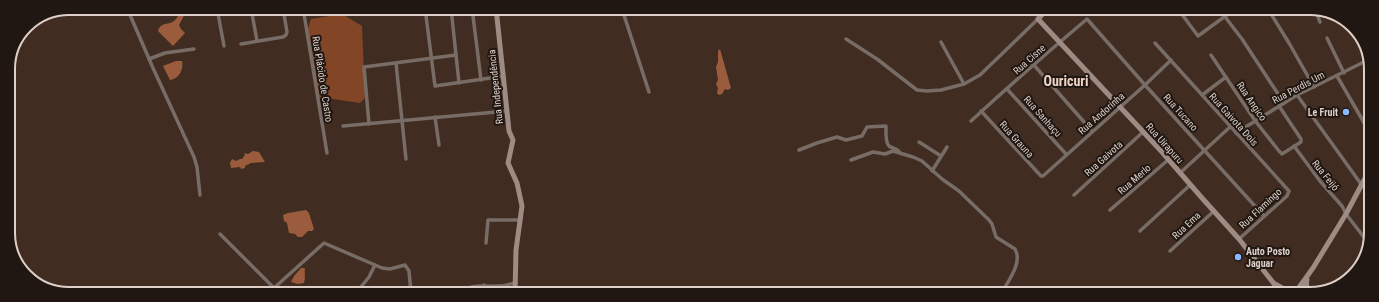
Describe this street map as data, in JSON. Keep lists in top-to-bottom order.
{
  "streets": {
    "street": [
      "Rua Cisne",
      "Rua Plácido de Castro",
      "Rua Independência",
      "Rua Perdis Um",
      "Rua Angico",
      "Rua Tucano",
      "Rua Andorinha",
      "Rua Sanhaçu",
      "Rua Gaivota Dois",
      "Rua Grauna",
      "Rua Uirapuru",
      "Rua Gaivota",
      "Rua Feijó",
      "Rua Merlo",
      "Rua Flamingo",
      "Rua Ema"
    ]
  },
  "crossings": [
    ["Rua Cisne", "Rua Tucano"],
    ["Rua Cisne", "Rua Sanhaçu"],
    ["Rua Cisne", "Rua Grauna"],
    ["Rua Cisne", "Rua Uirapuru"],
    ["Rua Perdis Um", "Rua Angico"],
    ["Rua Perdis Um", "Rua Gaivota Dois"],
    ["Rua Angico", "Rua Feijó"],
    ["Rua Tucano", "Rua Andorinha"],
    ["Rua Tucano", "Rua Flamingo"],
    ["Rua Andorinha", "Rua Sanhaçu"],
    ["Rua Andorinha", "Rua Gaivota Dois"],
    ["Rua Andorinha", "Rua Grauna"],
    ["Rua Andorinha", "Rua Uirapuru"],
    ["Rua Gaivota Dois", "Rua Flamingo"],
    ["Rua Uirapuru", "Rua Gaivota"],
    ["Rua Uirapuru", "Rua Merlo"],
    ["Rua Uirapuru", "Rua Flamingo"],
    ["Rua Uirapuru", "Rua Ema"]
  ],
  "districts": ["Ouricuri"],
  "places": ["Le Fruit", "Auto Posto Jaguar"]
}
